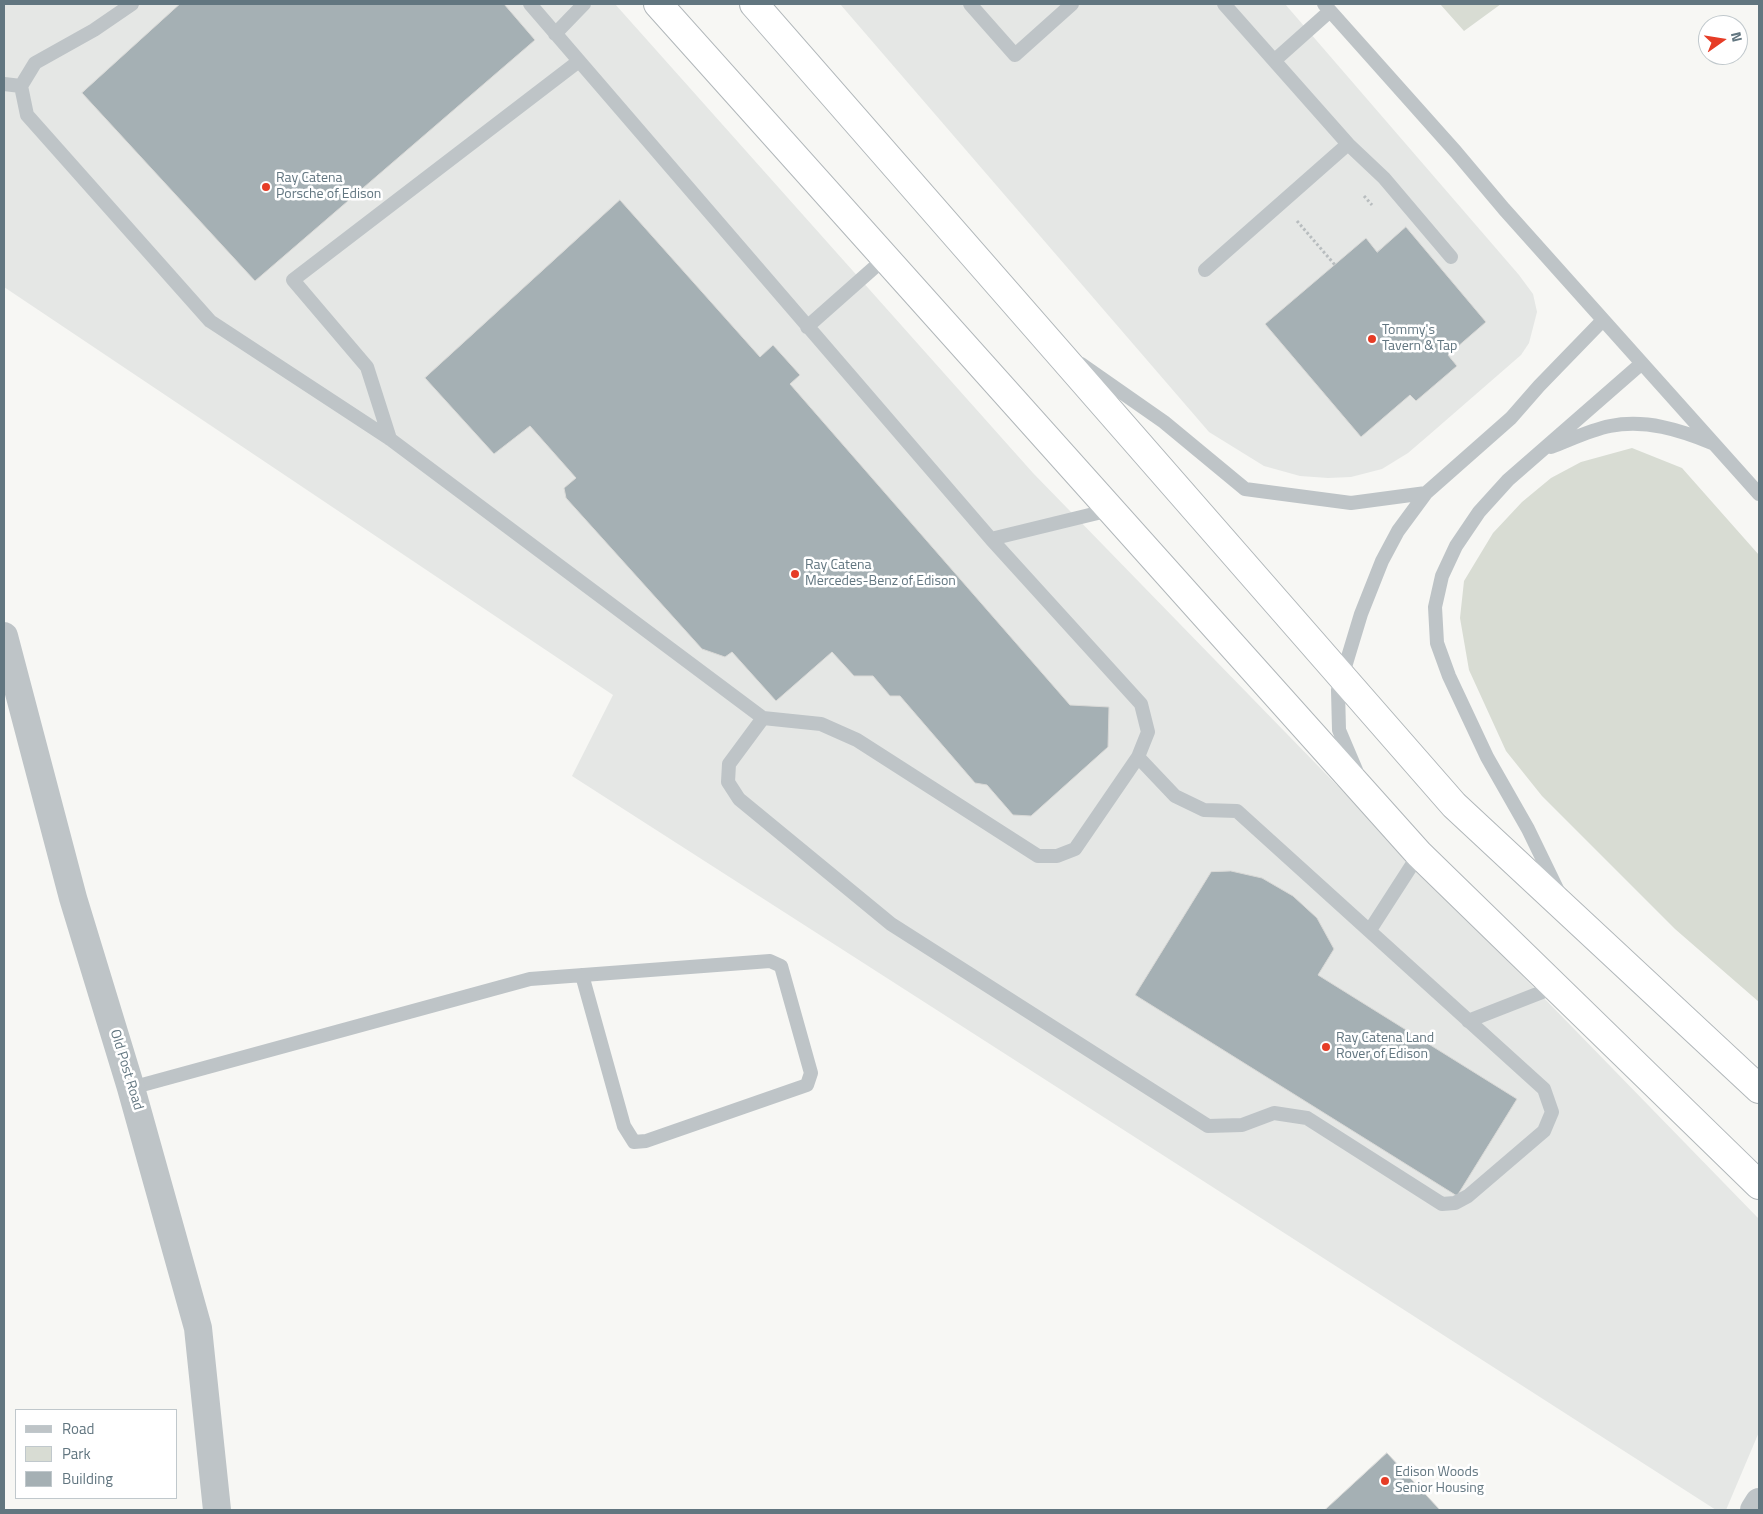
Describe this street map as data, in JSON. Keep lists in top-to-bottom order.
{
  "streets": {
    "street": ["Old Post Road"]
  },
  "places": [
    "Ray Catena Porsche of Edison",
    "Tommy's Tavern & Tap",
    "Ray Catena Mercedes-Benz of Edison",
    "Ray Catena Land Rover of Edison",
    "Edison Woods Senior Housing"
  ],
  "legend": ["Road", "Park", "Building"],
  "north": "right"
}
